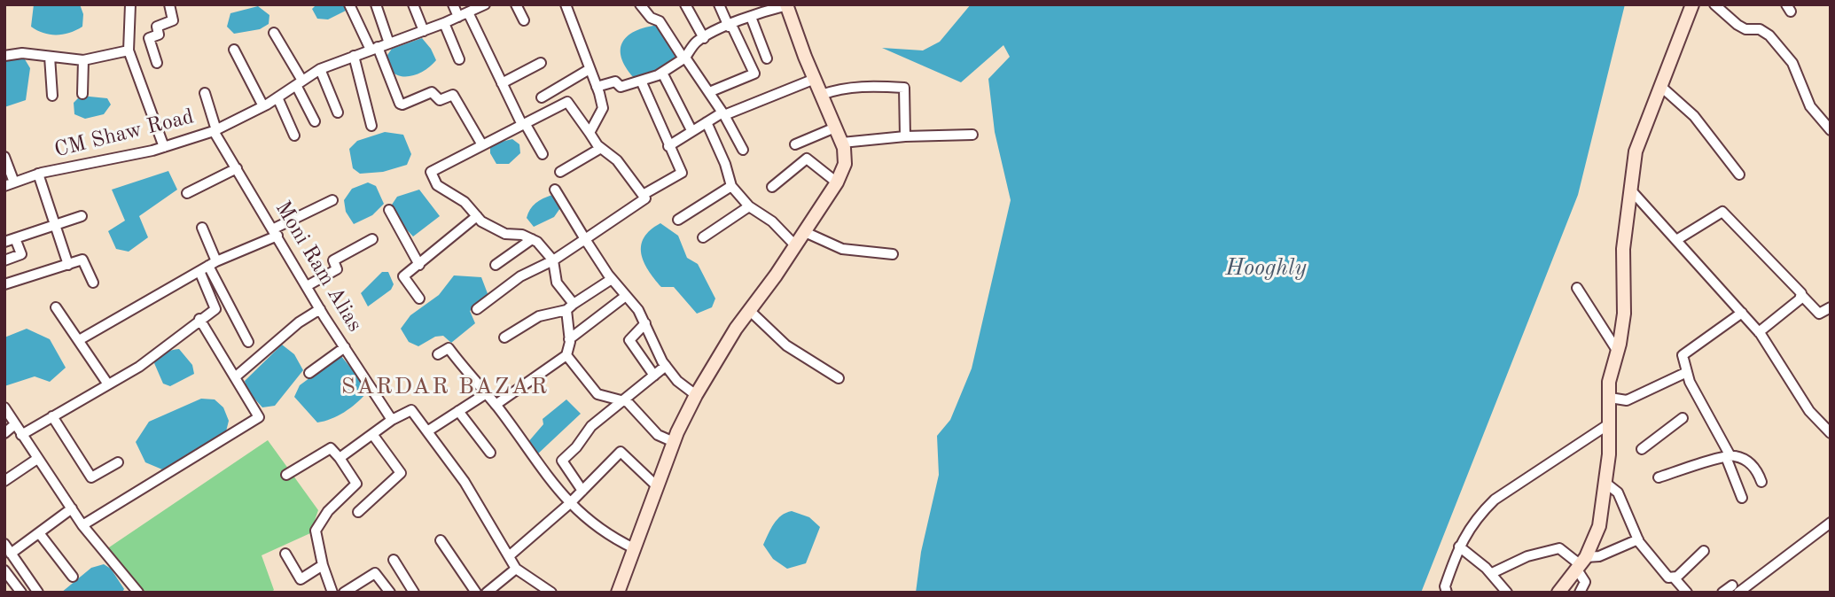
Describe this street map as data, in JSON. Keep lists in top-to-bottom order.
{
  "streets": {
    "street": ["CM Shaw Road", "Moni Ram Alias"]
  },
  "crossings": [
    ["CM Shaw Road", "Moni Ram Alias"]
  ],
  "districts": ["SARDAR BAZAR"],
  "water": ["Hooghly"]
}
